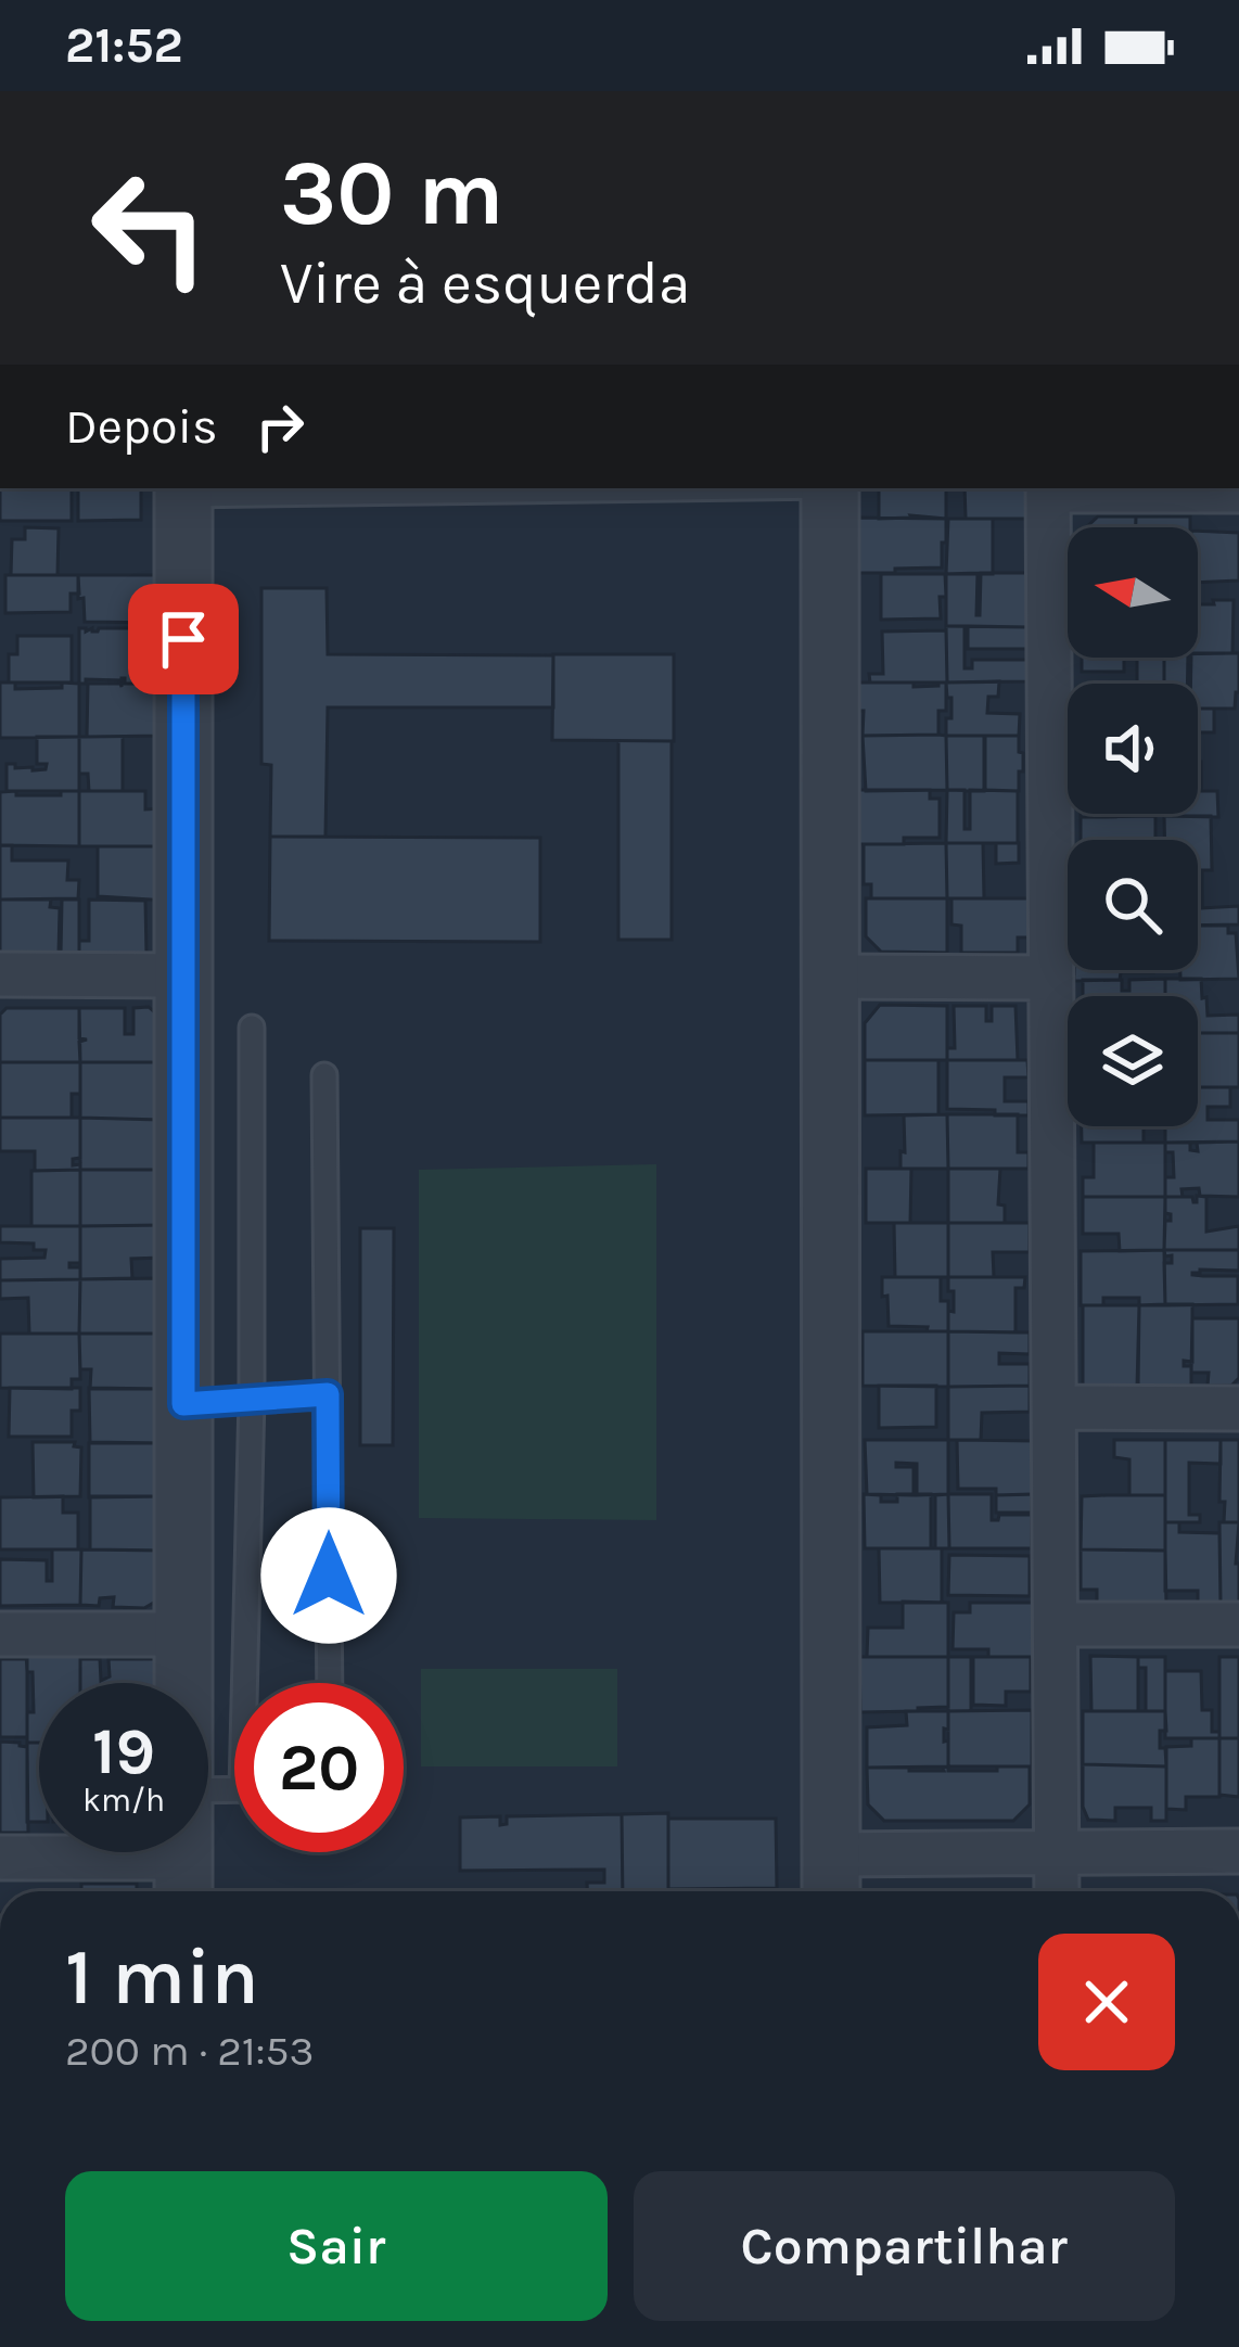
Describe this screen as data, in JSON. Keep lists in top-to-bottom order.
{
  "north": "left",
  "page": {
    "status": "21:52",
    "turn": ["30 m", "Vire à esquerda"],
    "then": "Depois",
    "speed": "19 km/h",
    "limit": "20",
    "heading": ["1 min", "200 m · 21:53"],
    "buttons": ["Sair", "Compartilhar"]
  }
}
